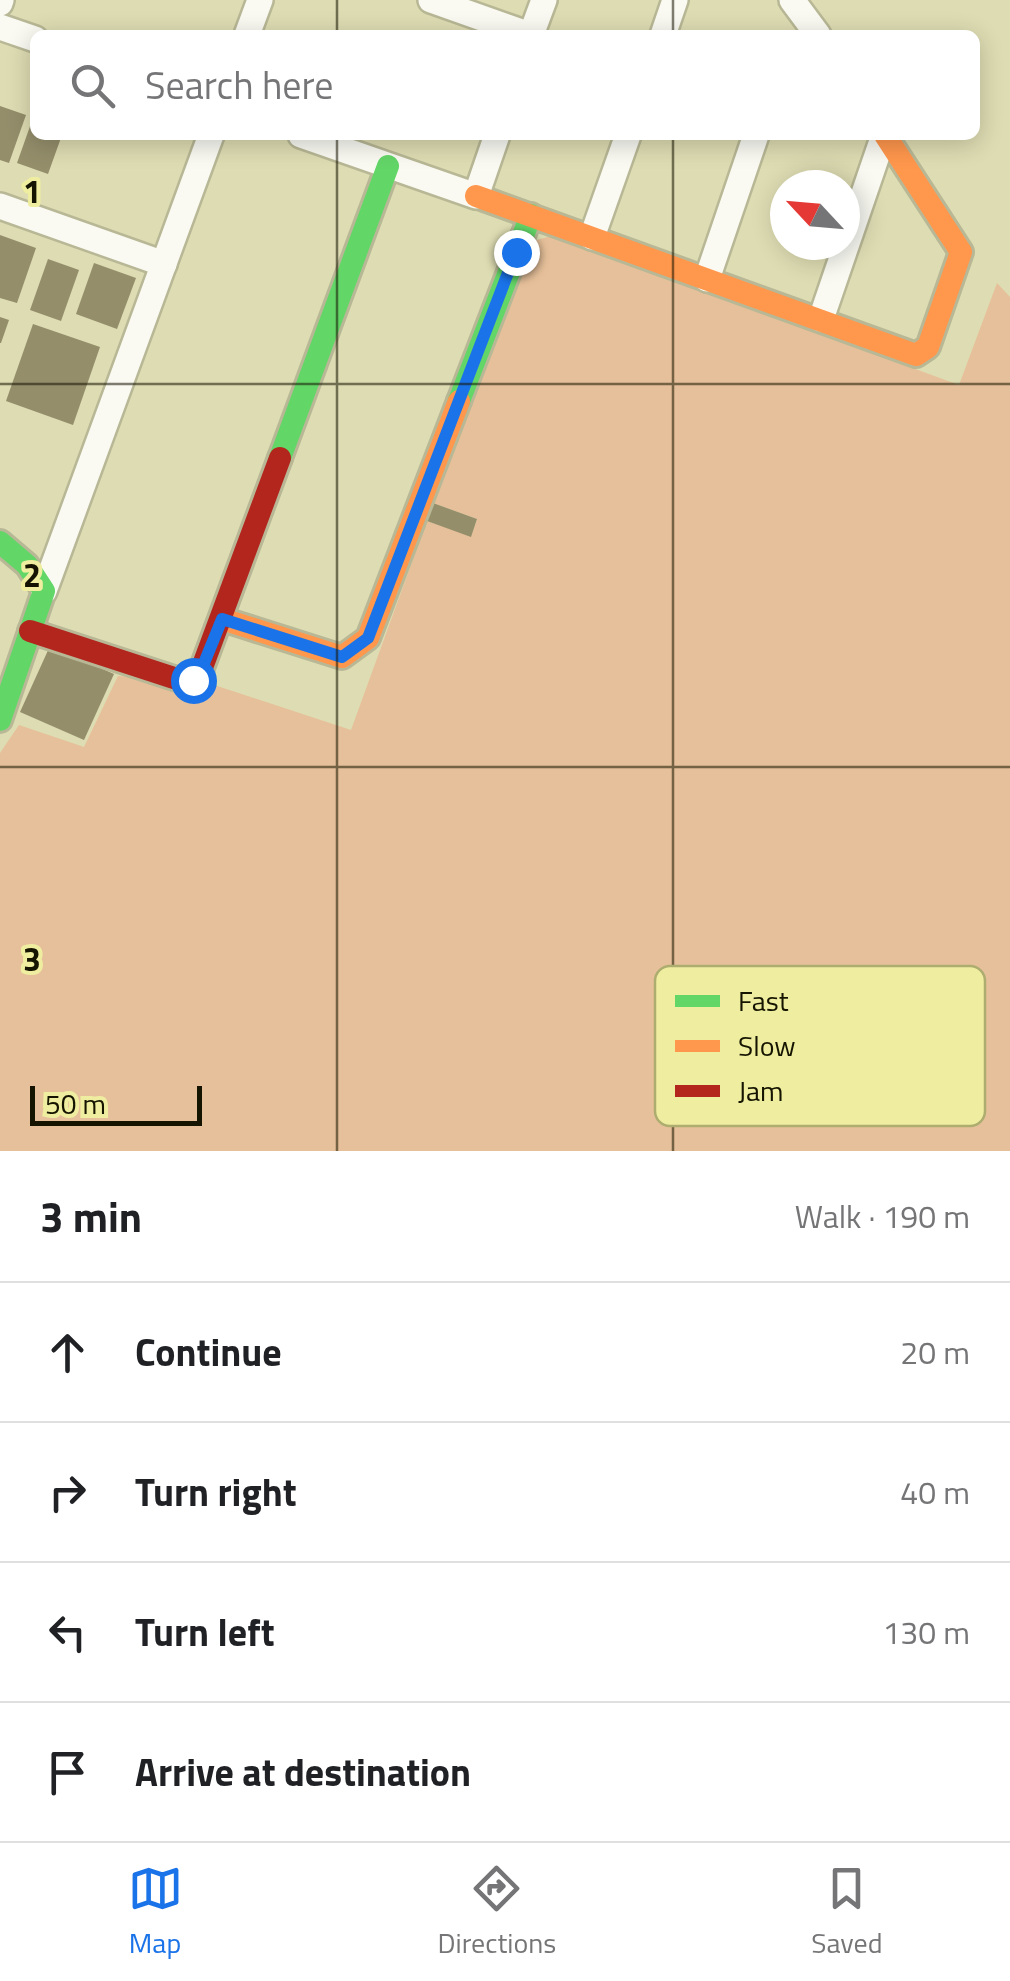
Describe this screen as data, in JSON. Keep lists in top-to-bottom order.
{
  "legend": ["Fast", "Slow", "Jam"],
  "scale_bar": "50 m",
  "north": "top left",
  "page": {
    "search": "Search here",
    "scale": "50 m",
    "heading": ["3 min", "Walk · 190 m"],
    "list": [
      ["Continue", "20 m"],
      ["Turn right", "40 m"],
      ["Turn left", "130 m"],
      "Arrive at destination"
    ],
    "nav": ["Map", "Directions", "Saved"]
  },
  "grid": {
    "rows": ["1", "2", "3"]
  }
}
